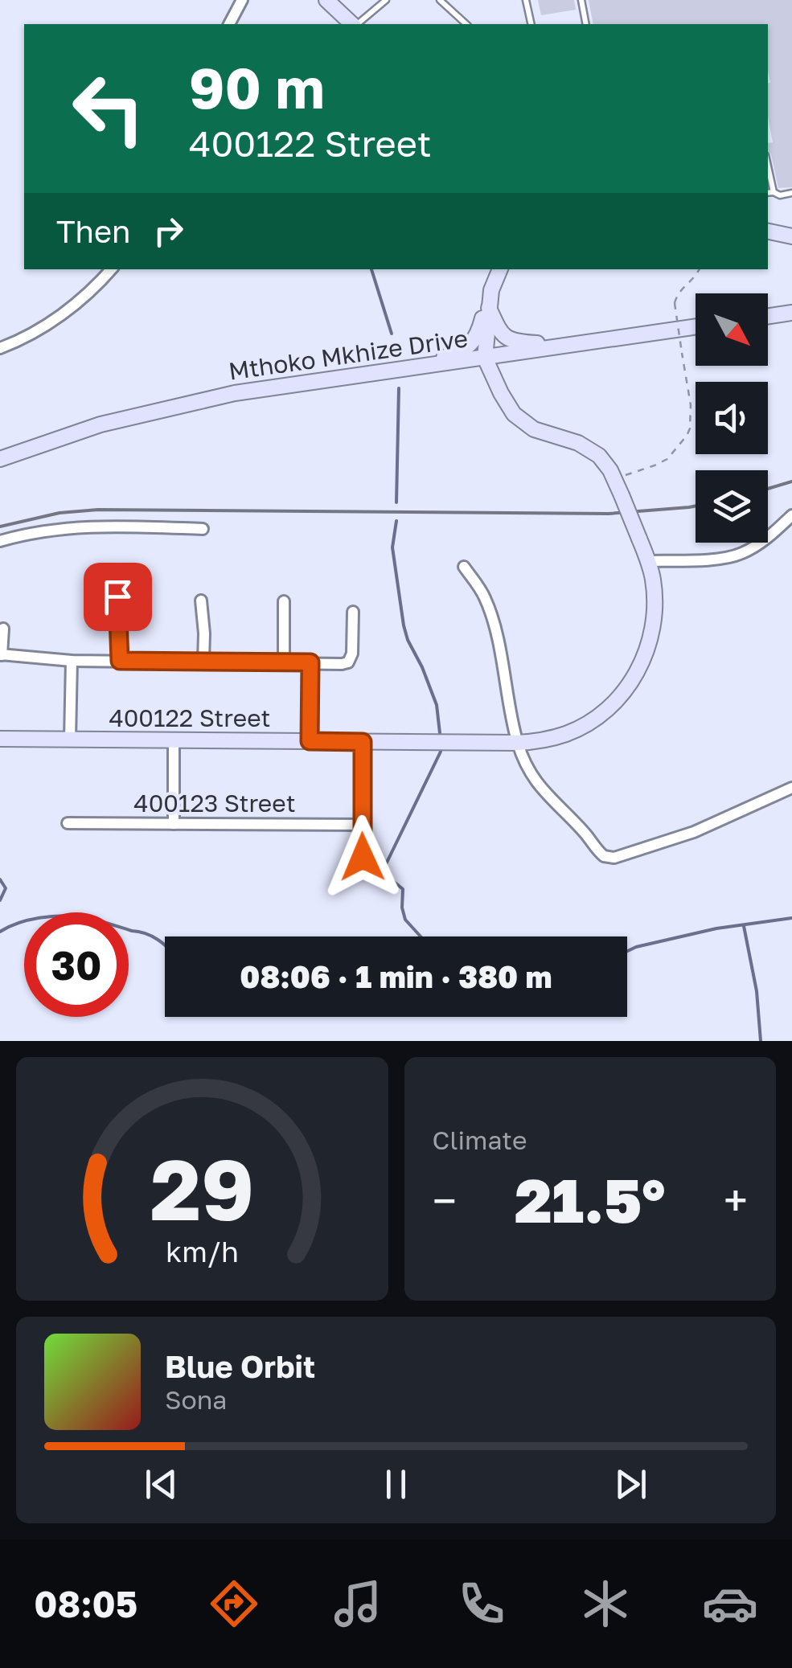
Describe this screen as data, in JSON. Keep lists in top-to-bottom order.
{
  "streets": {
    "street": ["Mthoko Mkhize Drive", "400122 Street", "400123 Street"]
  },
  "crossings": [
    ["Mthoko Mkhize Drive", "400122 Street"]
  ],
  "north": "bottom right",
  "page": {
    "turn": ["90 m", "400122 Street"],
    "then": "Then",
    "limit": "30",
    "trip": "08:06 · 1 min · 380 m",
    "tile": "Climate",
    "heat": ["−", "21.5°", "+"],
    "song": ["Blue Orbit", "Sona"],
    "tabs": "08:05",
    "gauge": ["29", "km/h"]
  }
}
